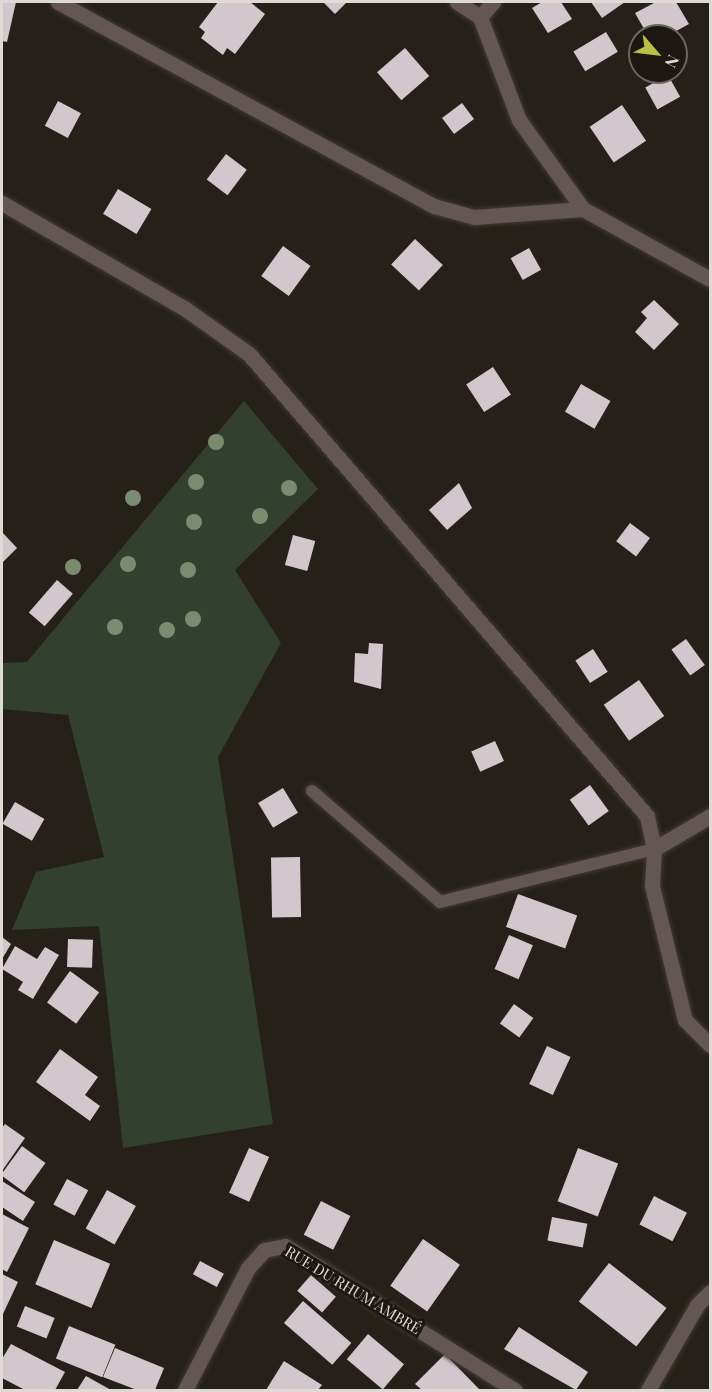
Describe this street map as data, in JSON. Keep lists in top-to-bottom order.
{
  "streets": {
    "street": ["RUE DU RHUM AMBRÉ"]
  },
  "north": "bottom right"
}
